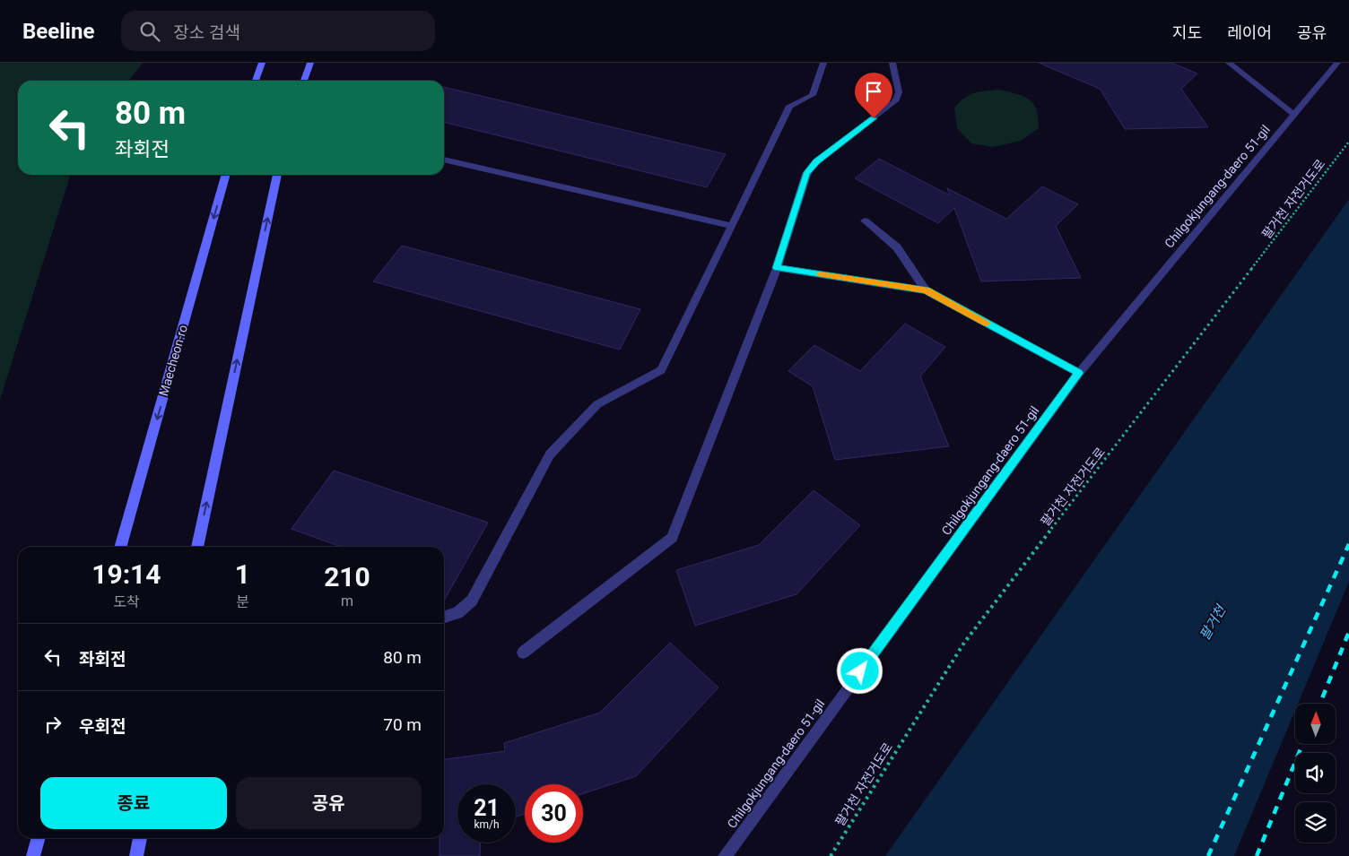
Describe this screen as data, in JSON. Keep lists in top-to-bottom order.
{
  "streets": {
    "main road": ["Maecheon-ro"],
    "street": ["Chilgokjungang-daero 51-gil"],
    "path": ["팔거천 자전거도로"]
  },
  "water": ["팔거천"],
  "north": "top",
  "page": {
    "header": "Beeline",
    "search": "장소 검색",
    "nav": ["지도", "레이어", "공유"],
    "turn": ["80 m", "좌회전"],
    "eta": [
      "19:14",
      "도착",
      "1",
      "분",
      "210",
      "m"
    ],
    "list": [
      {
        "name": "좌회전",
        "value": "80 m"
      },
      {
        "name": "우회전",
        "value": "70 m"
      }
    ],
    "buttons": ["종료", "공유"],
    "speed": "21 km/h",
    "limit": "30"
  }
}
